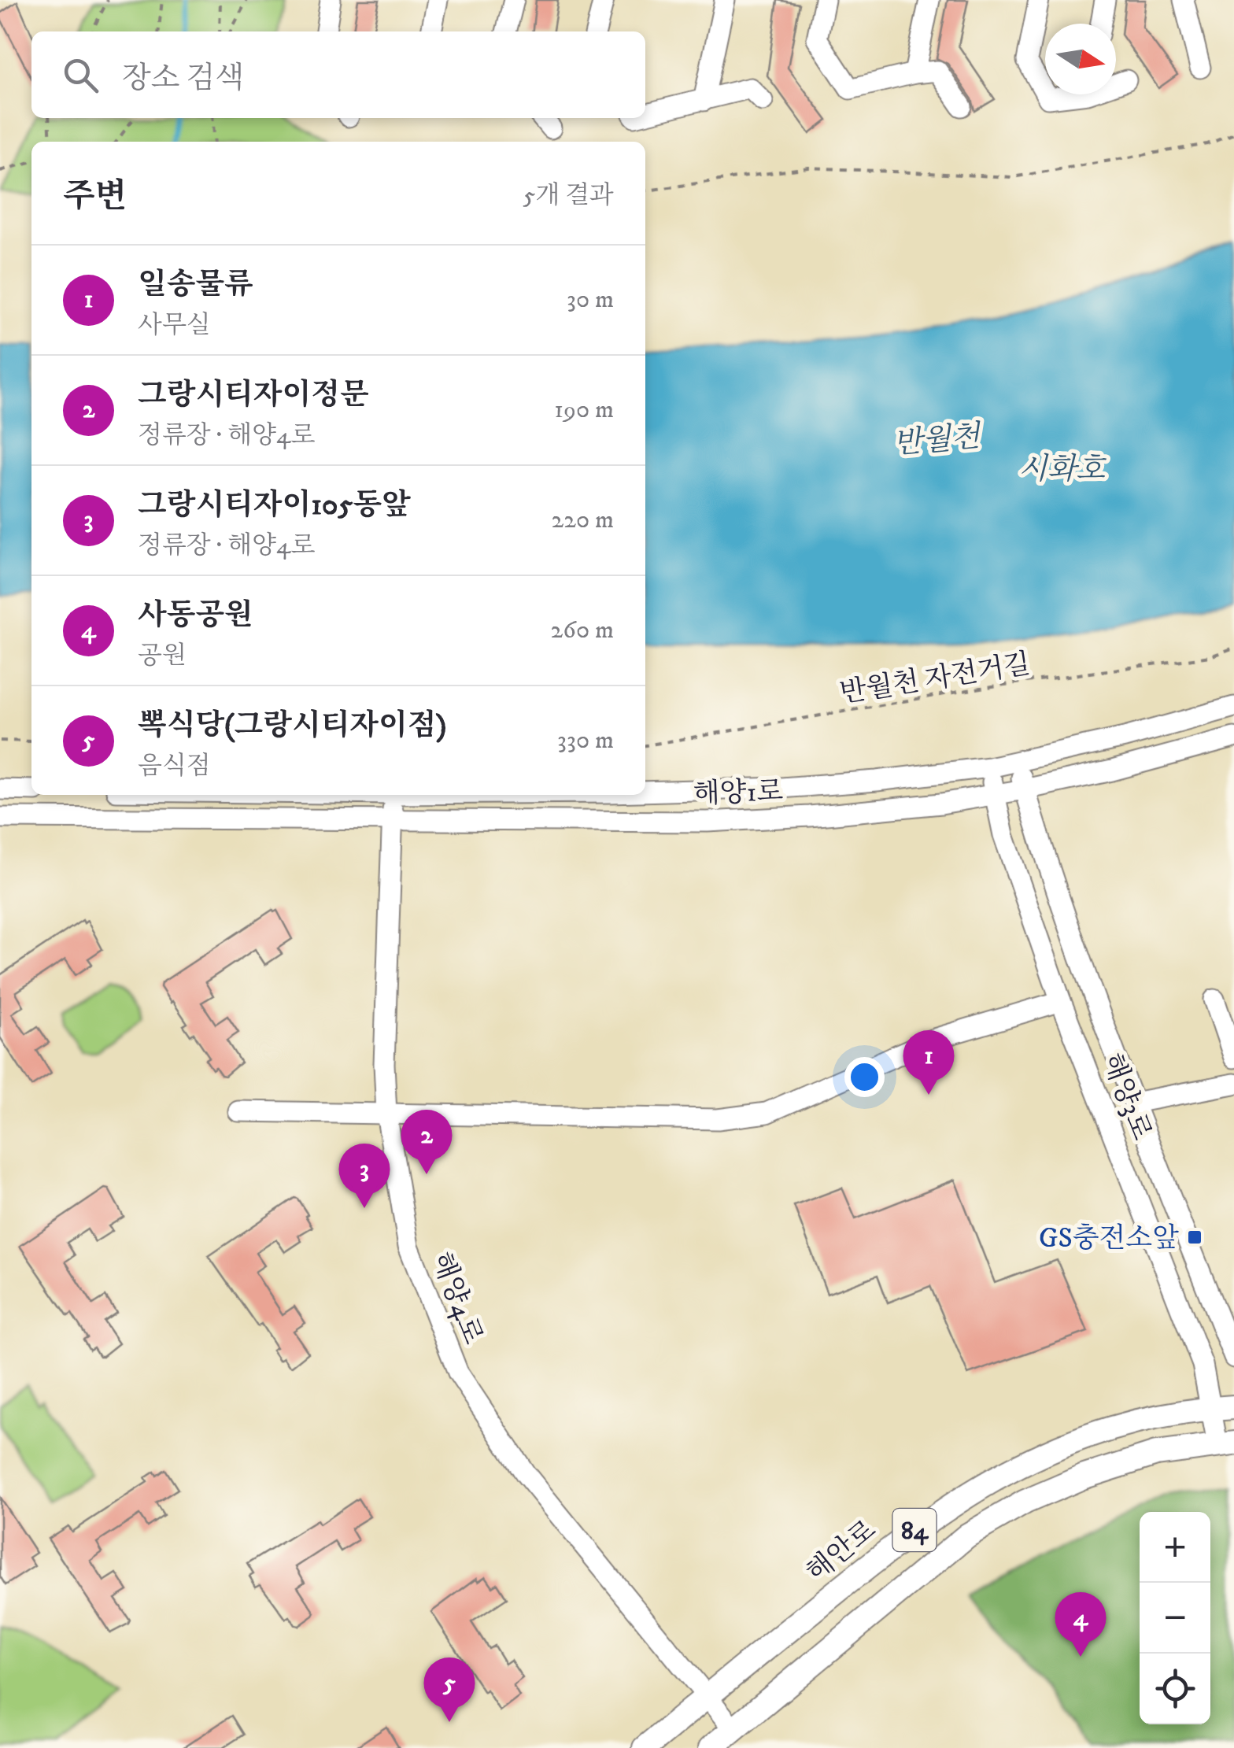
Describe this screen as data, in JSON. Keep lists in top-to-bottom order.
{
  "streets": {
    "main road": ["84", "해안로"],
    "street": ["해양1로", "해양3로", "해양4로"],
    "path": ["반월천 자전거길"]
  },
  "crossings": [
    ["해양1로", "해양3로"],
    ["해양1로", "해양4로"],
    ["해양3로", "84"],
    ["해양3로", "해안로"],
    ["해양4로", "84"],
    ["해양4로", "해안로"]
  ],
  "water": ["반월천", "시화호"],
  "places": {
    "transit": ["GS충전소앞"]
  },
  "north": "right",
  "page": {
    "search": "장소 검색",
    "heading": ["주변", "5개 결과"],
    "list": [
      {
        "mark": "1",
        "name": "일송물류",
        "note": "사무실",
        "value": "30 m"
      },
      {
        "mark": "2",
        "name": "그랑시티자이정문",
        "note": "정류장 · 해양4로",
        "value": "190 m"
      },
      {
        "mark": "3",
        "name": "그랑시티자이105동앞",
        "note": "정류장 · 해양4로",
        "value": "220 m"
      },
      {
        "mark": "4",
        "name": "사동공원",
        "note": "공원",
        "value": "260 m"
      },
      {
        "mark": "5",
        "name": "뽁식당(그랑시티자이점)",
        "note": "음식점",
        "value": "330 m"
      }
    ],
    "pins": [
      "1",
      "2",
      "3",
      "4",
      "5"
    ],
    "map_buttons": ["+", "−"]
  }
}
